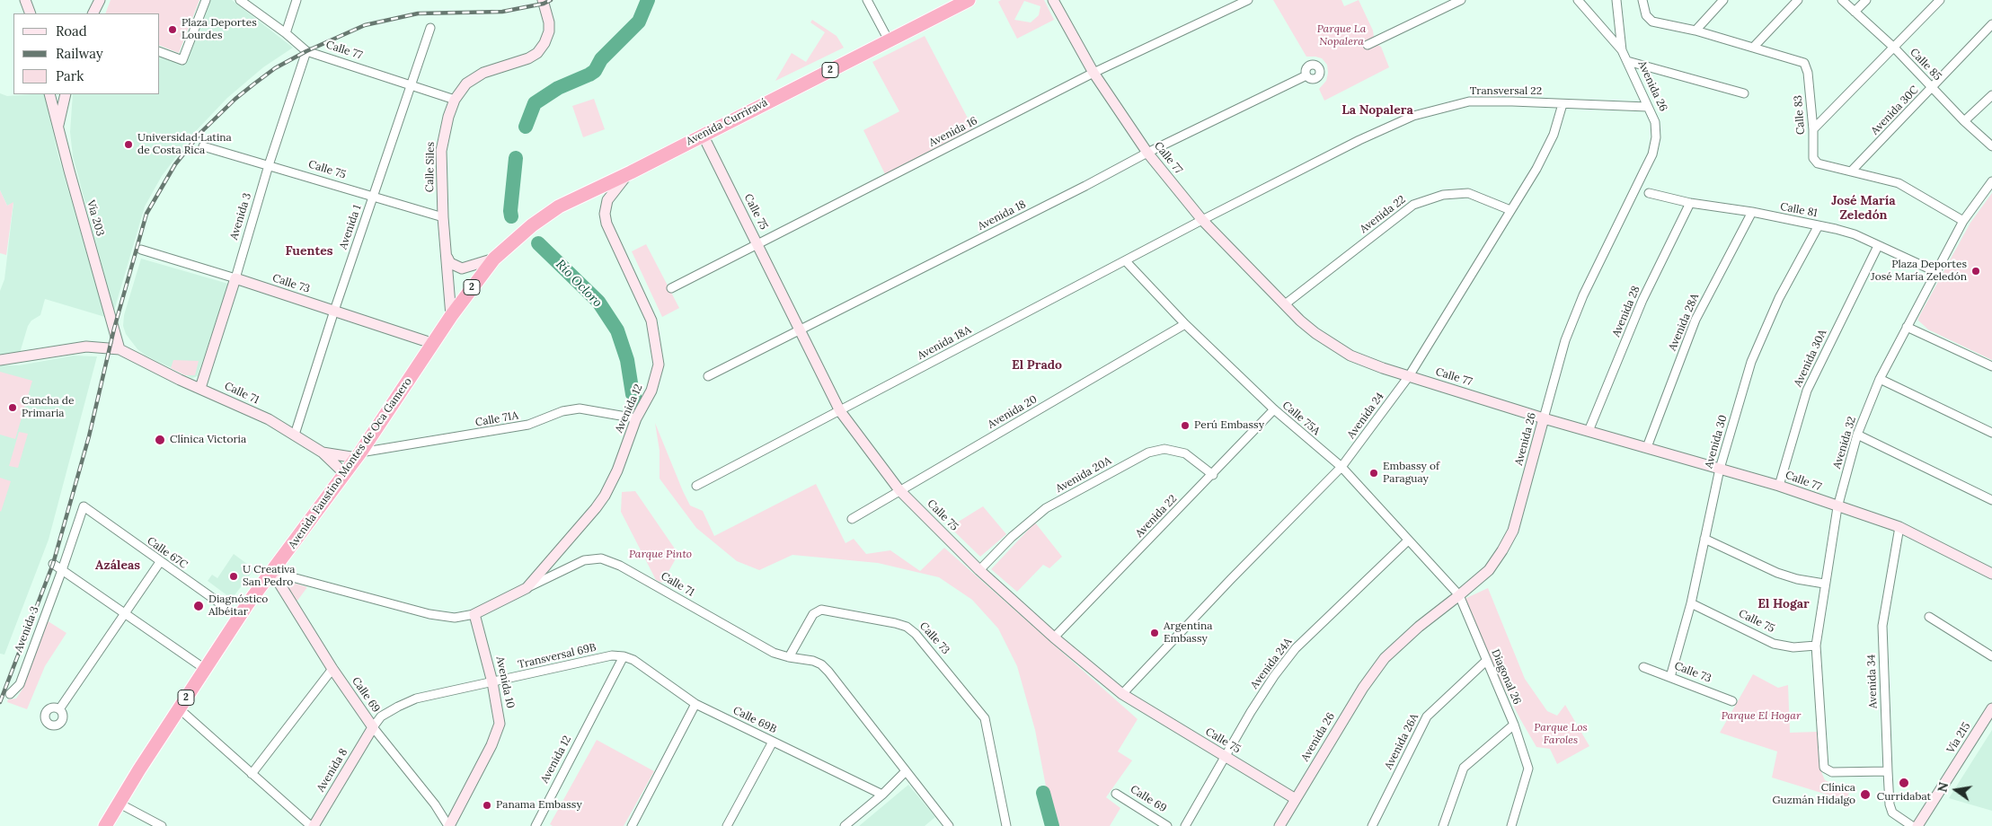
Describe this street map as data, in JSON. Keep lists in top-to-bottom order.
{
  "streets": {
    "highway": ["2", "Avenida Curriravá", "Avenida Faustino Montes de Oca Gamero"],
    "street": [
      "Calle 77",
      "Calle 85",
      "Avenida 26",
      "Transversal 22",
      "Avenida 30C",
      "Calle 83",
      "Avenida 16",
      "Calle Siles",
      "Calle 75",
      "Calle 81",
      "Avenida 22",
      "Avenida 18",
      "Avenida 3",
      "Vía 203",
      "Avenida 1",
      "Calle 73",
      "Avenida 28",
      "Avenida 28A",
      "Avenida 18A",
      "Avenida 30A",
      "Calle 71",
      "Avenida 12",
      "Avenida 20",
      "Avenida 24",
      "Calle 75A",
      "Calle 71A",
      "Avenida 30",
      "Avenida 32",
      "Avenida 20A",
      "Calle 67C",
      "Transversal 69B",
      "Avenida 24A",
      "Diagonal 26",
      "Avenida 34",
      "Avenida 10",
      "Calle 69",
      "Calle 69B",
      "Vía 215",
      "Avenida 26A",
      "Avenida 8"
    ]
  },
  "crossings": [
    ["Calle 77", "Avenida 26"],
    ["Calle 77", "Transversal 22"],
    ["Calle 77", "Avenida 16"],
    ["Calle 77", "Calle Siles"],
    ["Calle 77", "Avenida 22"],
    ["Calle 77", "Avenida 18"],
    ["Calle 77", "Avenida 3"],
    ["Calle 77", "Avenida 1"],
    ["Calle 77", "Avenida 28"],
    ["Calle 77", "Avenida 28A"],
    ["Calle 77", "Avenida 18A"],
    ["Calle 77", "Avenida 30A"],
    ["Calle 77", "Avenida 24"],
    ["Calle 77", "Avenida 30"],
    ["Calle 77", "Avenida 32"],
    ["Calle 77", "Avenida 34"],
    ["Calle 85", "Avenida 30C"],
    ["Avenida 26", "Transversal 22"],
    ["Avenida 26", "Calle 75"],
    ["Avenida 26", "Calle 75A"],
    ["Avenida 26", "Diagonal 26"],
    ["Transversal 22", "Avenida 18A"],
    ["Transversal 22", "Avenida 24"],
    ["Avenida 30C", "Calle 83"],
    ["Calle 83", "Avenida 32"],
    ["Avenida Curriravá", "Calle 75"],
    ["Avenida Curriravá", "Avenida 12"],
    ["Avenida Curriravá", "Avenida Faustino Montes de Oca Gamero"],
    ["Avenida 16", "Calle 75"],
    ["Calle Siles", "Calle 75"],
    ["Calle Siles", "Avenida Faustino Montes de Oca Gamero"],
    ["Calle 75", "Avenida 22"],
    ["Calle 75", "Avenida 18"],
    ["Calle 75", "Avenida 3"],
    ["Calle 75", "Avenida 1"],
    ["Calle 75", "Avenida 18A"],
    ["Calle 75", "Avenida 20"],
    ["Calle 75", "Avenida 24"],
    ["Calle 75", "Avenida 30"],
    ["Calle 75", "Avenida 32"],
    ["Calle 75", "Avenida 20A"],
    ["Calle 75", "Avenida 24A"],
    ["Calle 81", "Avenida 28"],
    ["Calle 81", "Avenida 28A"],
    ["Calle 81", "Avenida 30A"],
    ["Calle 81", "Avenida 30"],
    ["Calle 81", "Avenida 32"],
    ["Avenida 22", "Avenida 24"],
    ["Avenida 22", "Calle 75A"],
    ["Avenida 22", "Avenida 20A"],
    ["Avenida 3", "Calle 73"],
    ["Avenida 3", "Calle 71"],
    ["Avenida 3", "Calle 67C"],
    ["Vía 203", "Calle 71"],
    ["Avenida 1", "Calle 73"],
    ["Avenida 1", "Calle 71"],
    ["Calle 73", "Calle 71"],
    ["Calle 73", "Avenida 30"],
    ["Calle 73", "Avenida Faustino Montes de Oca Gamero"],
    ["Avenida 18A", "Calle 75A"],
    ["Calle 71", "Avenida 12"],
    ["Calle 71", "Avenida Faustino Montes de Oca Gamero"],
    ["Calle 71", "Avenida 10"],
    ["Calle 71", "Calle 69"],
    ["Avenida 12", "Calle 71A"],
    ["Avenida 12", "Transversal 69B"],
    ["Avenida 12", "Calle 69B"],
    ["Avenida 20", "Calle 75A"],
    ["Avenida 24", "Calle 75A"],
    ["Calle 75A", "Avenida 24A"],
    ["Calle 75A", "Diagonal 26"],
    ["Calle 71A", "Avenida Faustino Montes de Oca Gamero"],
    ["Avenida 32", "Avenida 34"],
    ["Avenida Faustino Montes de Oca Gamero", "Calle 67C"],
    ["Avenida Faustino Montes de Oca Gamero", "Calle 69"],
    ["Transversal 69B", "Avenida 10"],
    ["Transversal 69B", "Calle 69"],
    ["Transversal 69B", "Calle 69B"],
    ["Transversal 69B", "Avenida 8"],
    ["Diagonal 26", "Avenida 26A"],
    ["Avenida 10", "Calle 69"],
    ["Calle 69", "Avenida 8"]
  ],
  "districts": [
    "La Nopalera",
    "José María Zeledón",
    "Fuentes",
    "El Prado",
    "Azáleas",
    "El Hogar"
  ],
  "water": ["Río Ocloro"],
  "parks": [
    "Parque La Nopalera",
    "Parque Pinto",
    "Parque El Hogar",
    "Parque Los Faroles"
  ],
  "places": [
    "Plaza Deportes Lourdes",
    "Universidad Latina de Costa Rica",
    "Plaza Deportes José María Zeledón",
    "Cancha de Primaria",
    "Perú Embassy",
    "Clínica Victoria",
    "Embassy of Paraguay",
    "U Creativa San Pedro",
    "Diagnóstico Albéitar",
    "Argentina Embassy",
    "Curridabat",
    "Clínica Guzmán Hidalgo",
    "Panama Embassy"
  ],
  "legend": ["Road", "Railway", "Park"],
  "north": "left"
}
